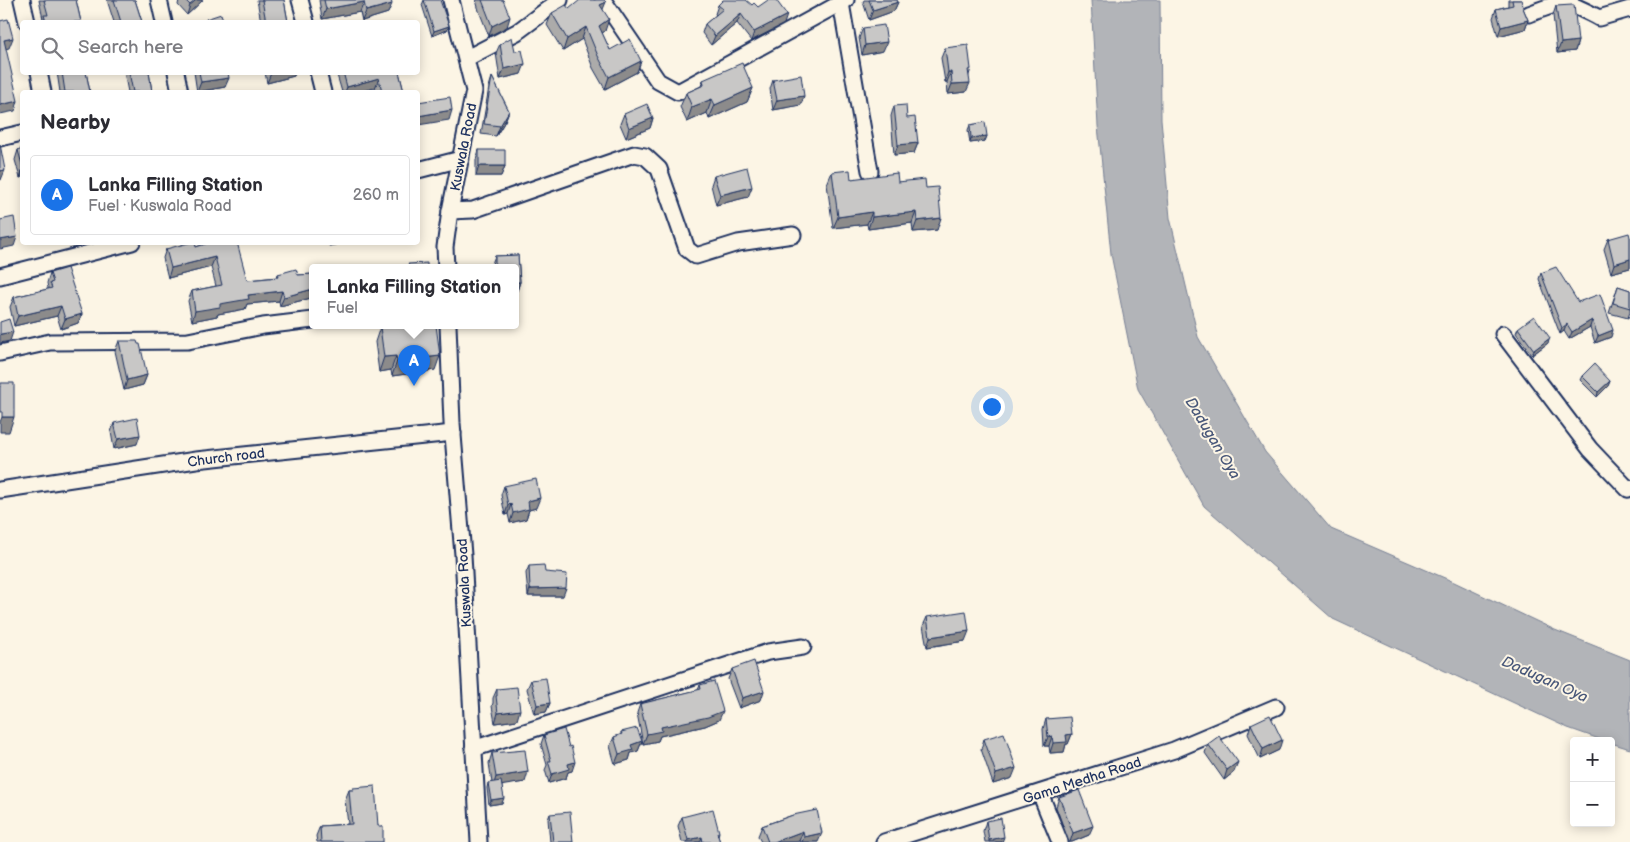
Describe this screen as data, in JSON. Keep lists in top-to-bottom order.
{
  "streets": {
    "street": ["Kuswala Road", "Church road", "Gama Medha Road"]
  },
  "crossings": [
    ["Kuswala Road", "Church road"]
  ],
  "water": ["Dadugan Oya"],
  "page": {
    "search": "Search here",
    "heading": "Nearby",
    "list": [
      {
        "mark": "A",
        "name": "Lanka Filling Station",
        "note": "Fuel · Kuswala Road",
        "value": "260 m"
      }
    ],
    "popup": ["Lanka Filling Station", "Fuel"],
    "pins": "A",
    "map_buttons": ["+", "−"]
  }
}
